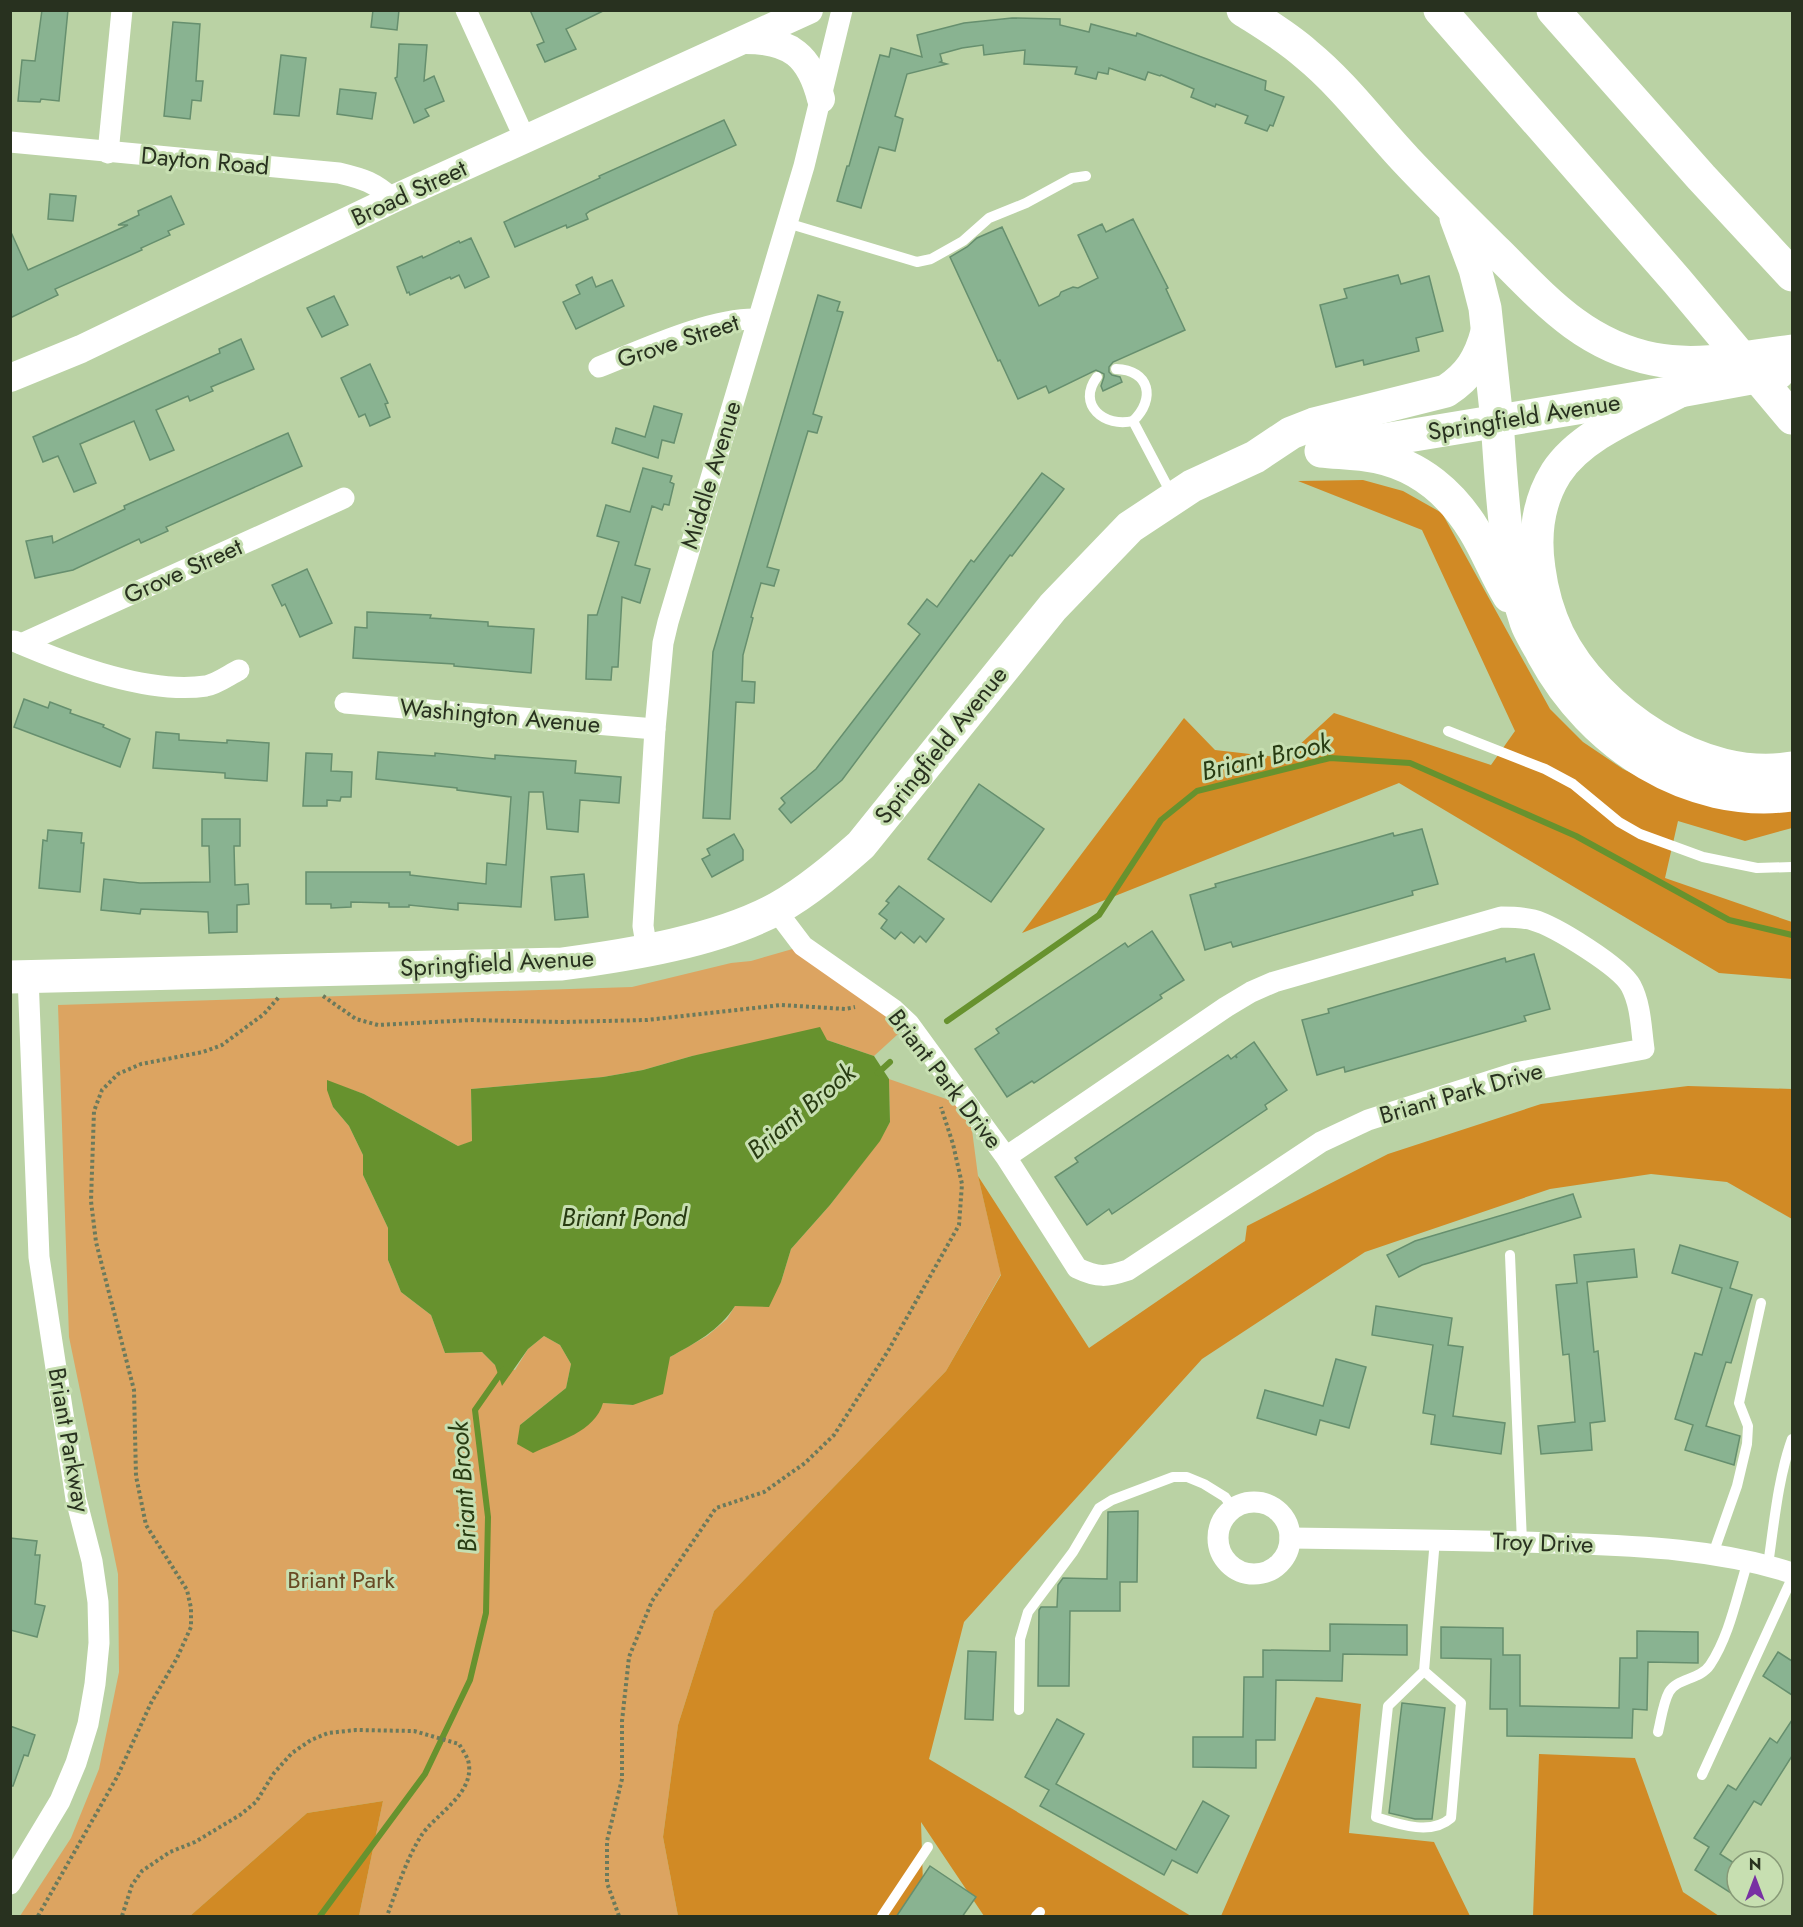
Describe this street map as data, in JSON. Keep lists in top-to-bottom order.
{
  "streets": {
    "main road": ["Broad Street", "Springfield Avenue"],
    "street": [
      "Dayton Road",
      "Grove Street",
      "Middle Avenue",
      "Washington Avenue",
      "Briant Park Drive",
      "Briant Parkway",
      "Troy Drive"
    ]
  },
  "crossings": [
    ["Dayton Road", "Broad Street"],
    ["Grove Street", "Middle Avenue"],
    ["Springfield Avenue", "Middle Avenue"],
    ["Springfield Avenue", "Briant Park Drive"],
    ["Springfield Avenue", "Briant Parkway"],
    ["Middle Avenue", "Washington Avenue"]
  ],
  "water": ["Briant Brook", "Briant Pond"],
  "parks": ["Briant Park"],
  "north": "top"
}
